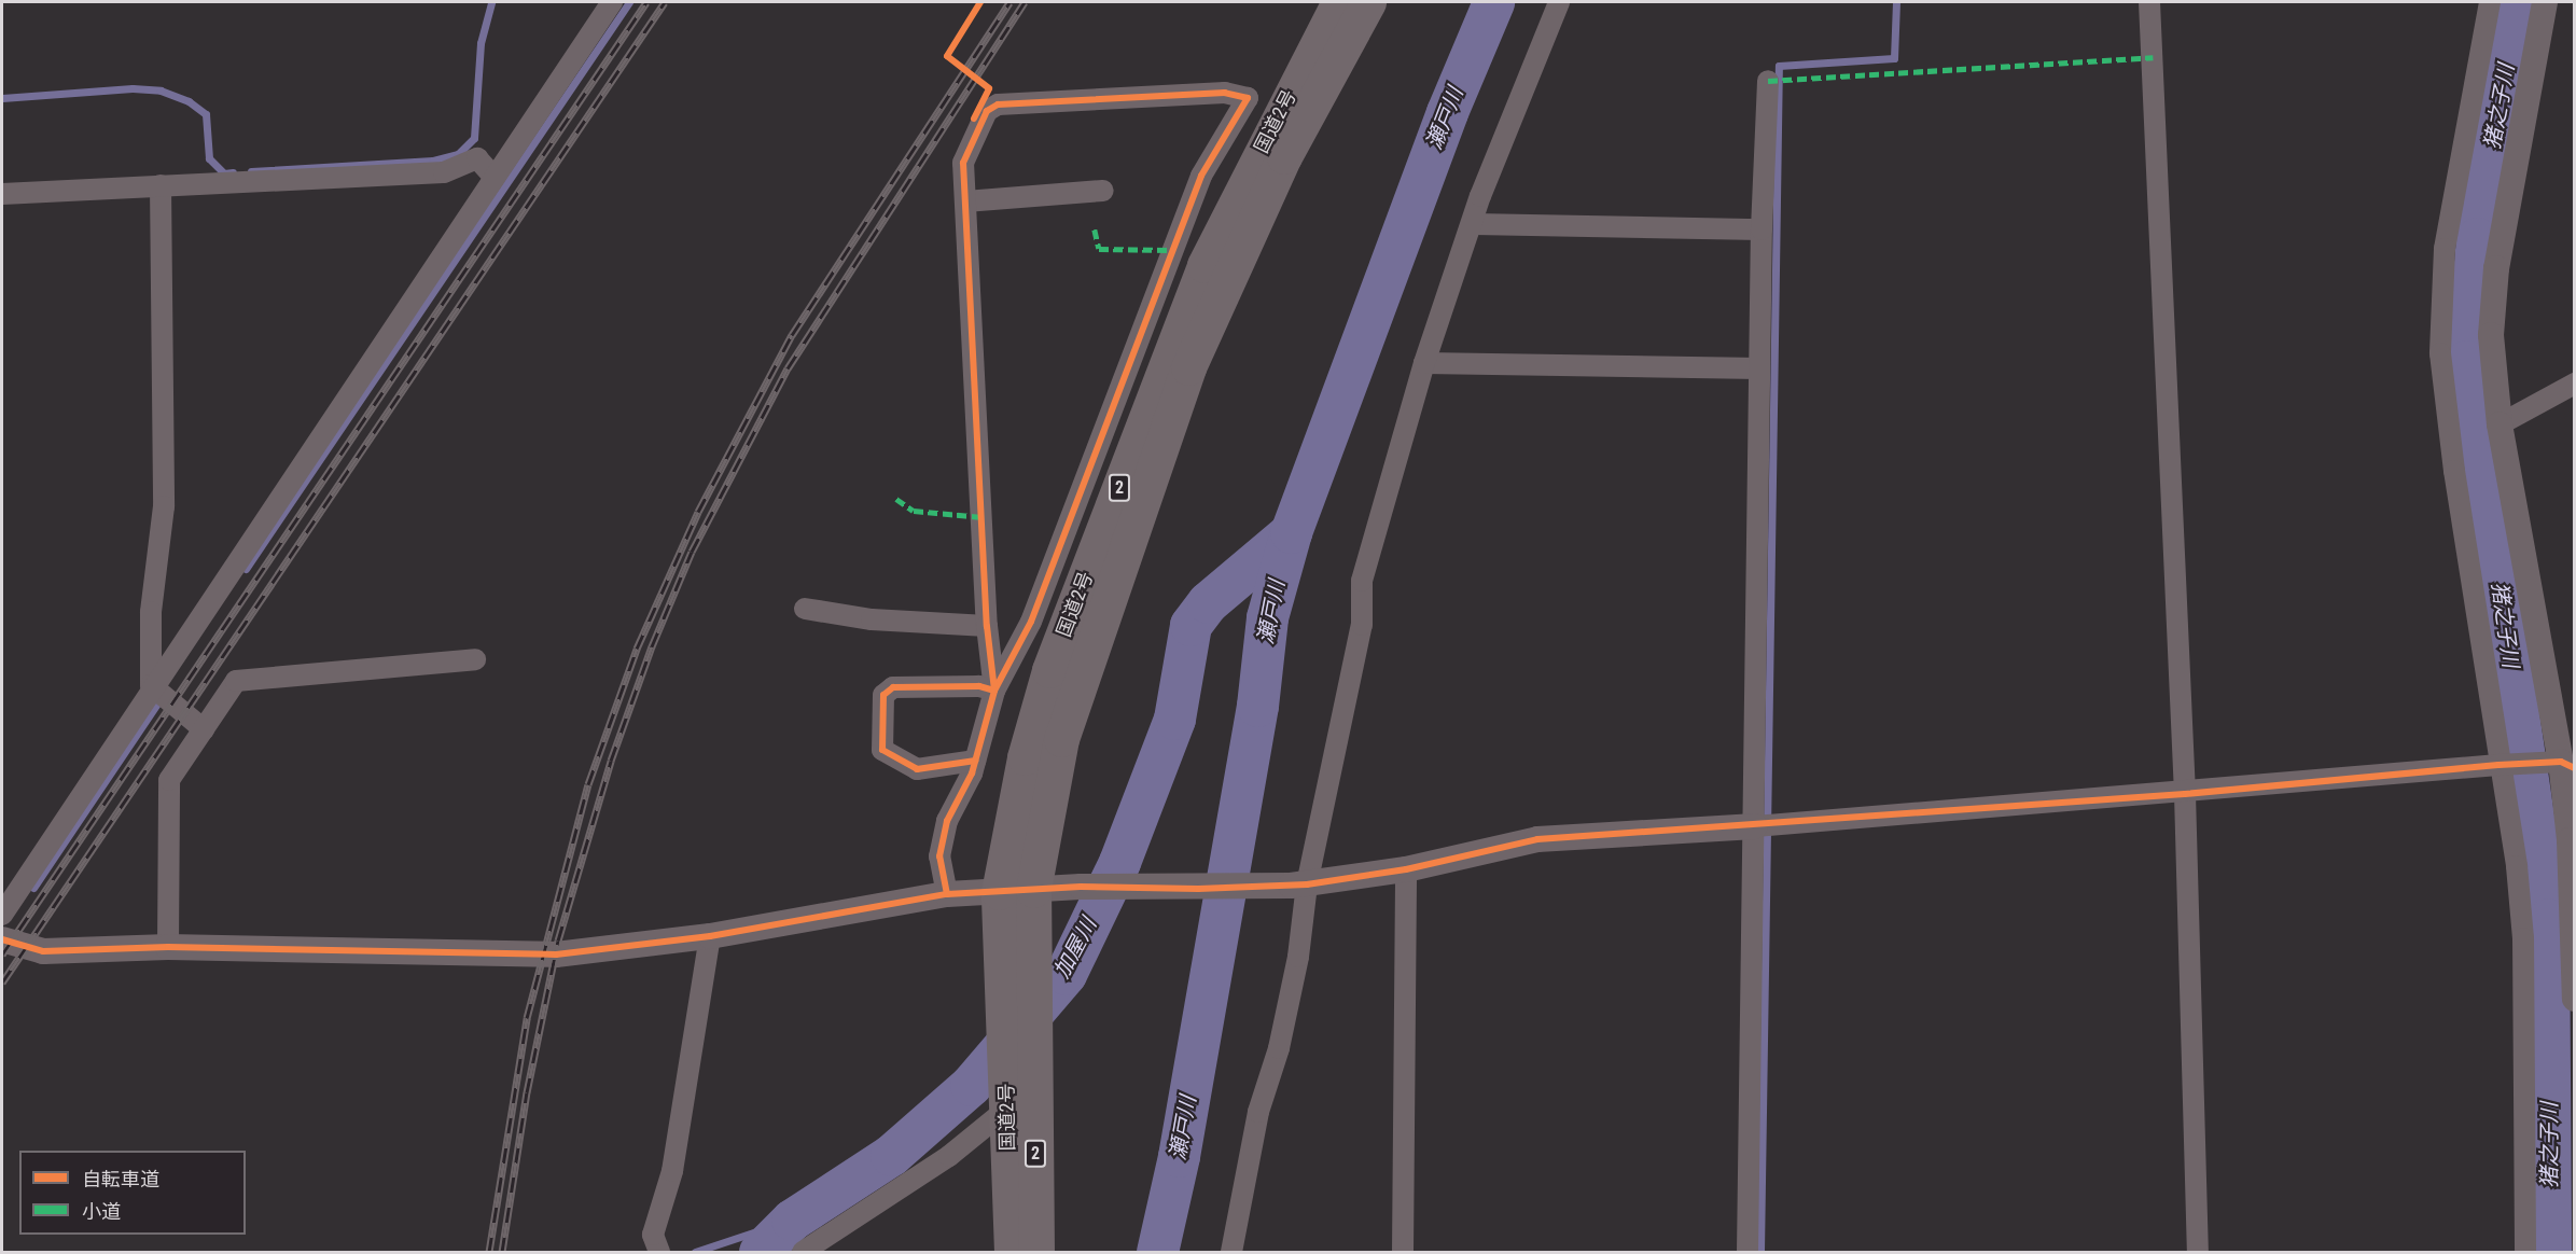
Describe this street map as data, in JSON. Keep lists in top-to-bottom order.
{
  "streets": {
    "highway": ["国道2号", "2"]
  },
  "water": ["猪之子川", "瀬戸川", "加屋川"],
  "legend": ["自転車道", "小道"]
}
